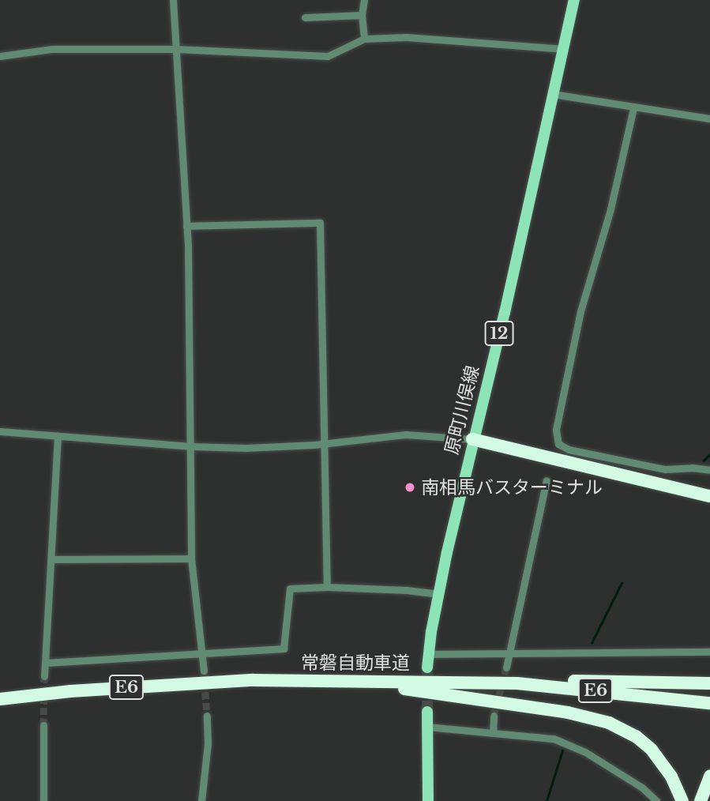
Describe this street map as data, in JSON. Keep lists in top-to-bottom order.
{
  "streets": {
    "highway": ["常磐自動車道", "E6"],
    "main road": ["12", "原町川俣線"]
  },
  "places": ["南相馬バスターミナル"]
}
